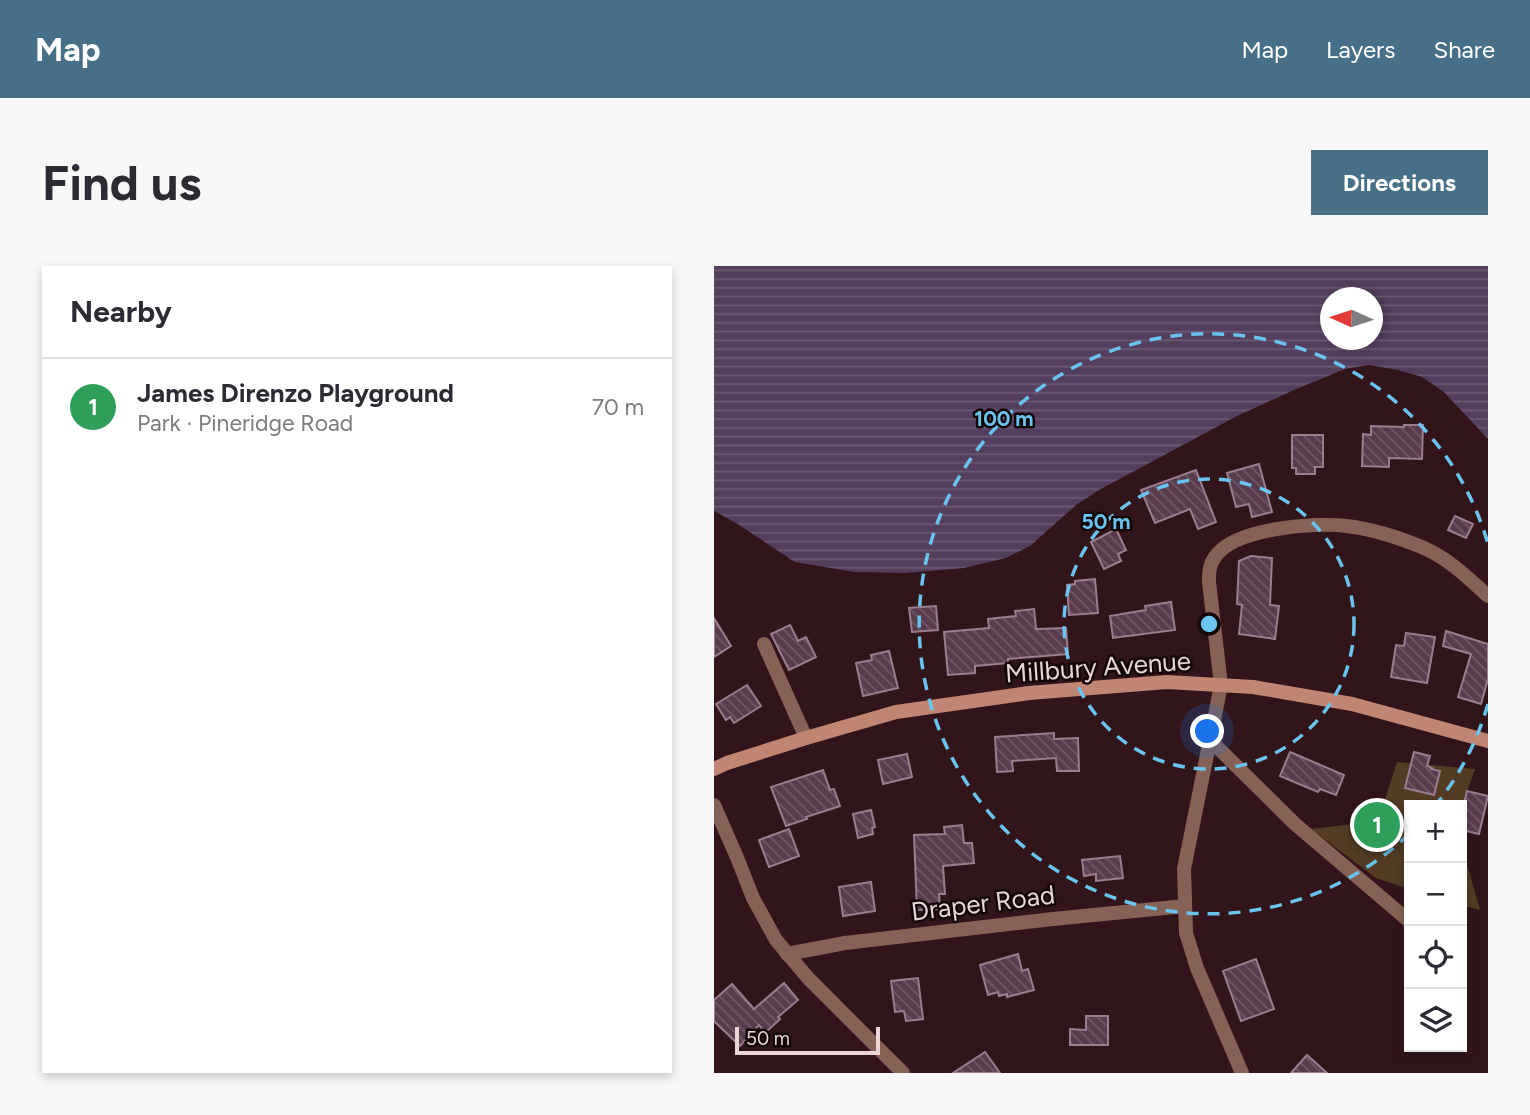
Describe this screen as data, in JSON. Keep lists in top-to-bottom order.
{
  "streets": {
    "main road": ["Millbury Avenue"],
    "street": ["Draper Road"]
  },
  "scale_bar": "50 m",
  "north": "left",
  "page": {
    "header": "Map",
    "nav": ["Map", "Layers", "Share"],
    "buttons": "Directions",
    "title": "Find us",
    "heading": "Nearby",
    "list": [
      {
        "mark": "1",
        "name": "James Direnzo Playground",
        "note": "Park · Pineridge Road",
        "value": "70 m"
      }
    ],
    "pins": "1",
    "map_buttons": ["+", "−"],
    "scale": "50 m"
  },
  "rings": ["100 m", "50 m"]
}
